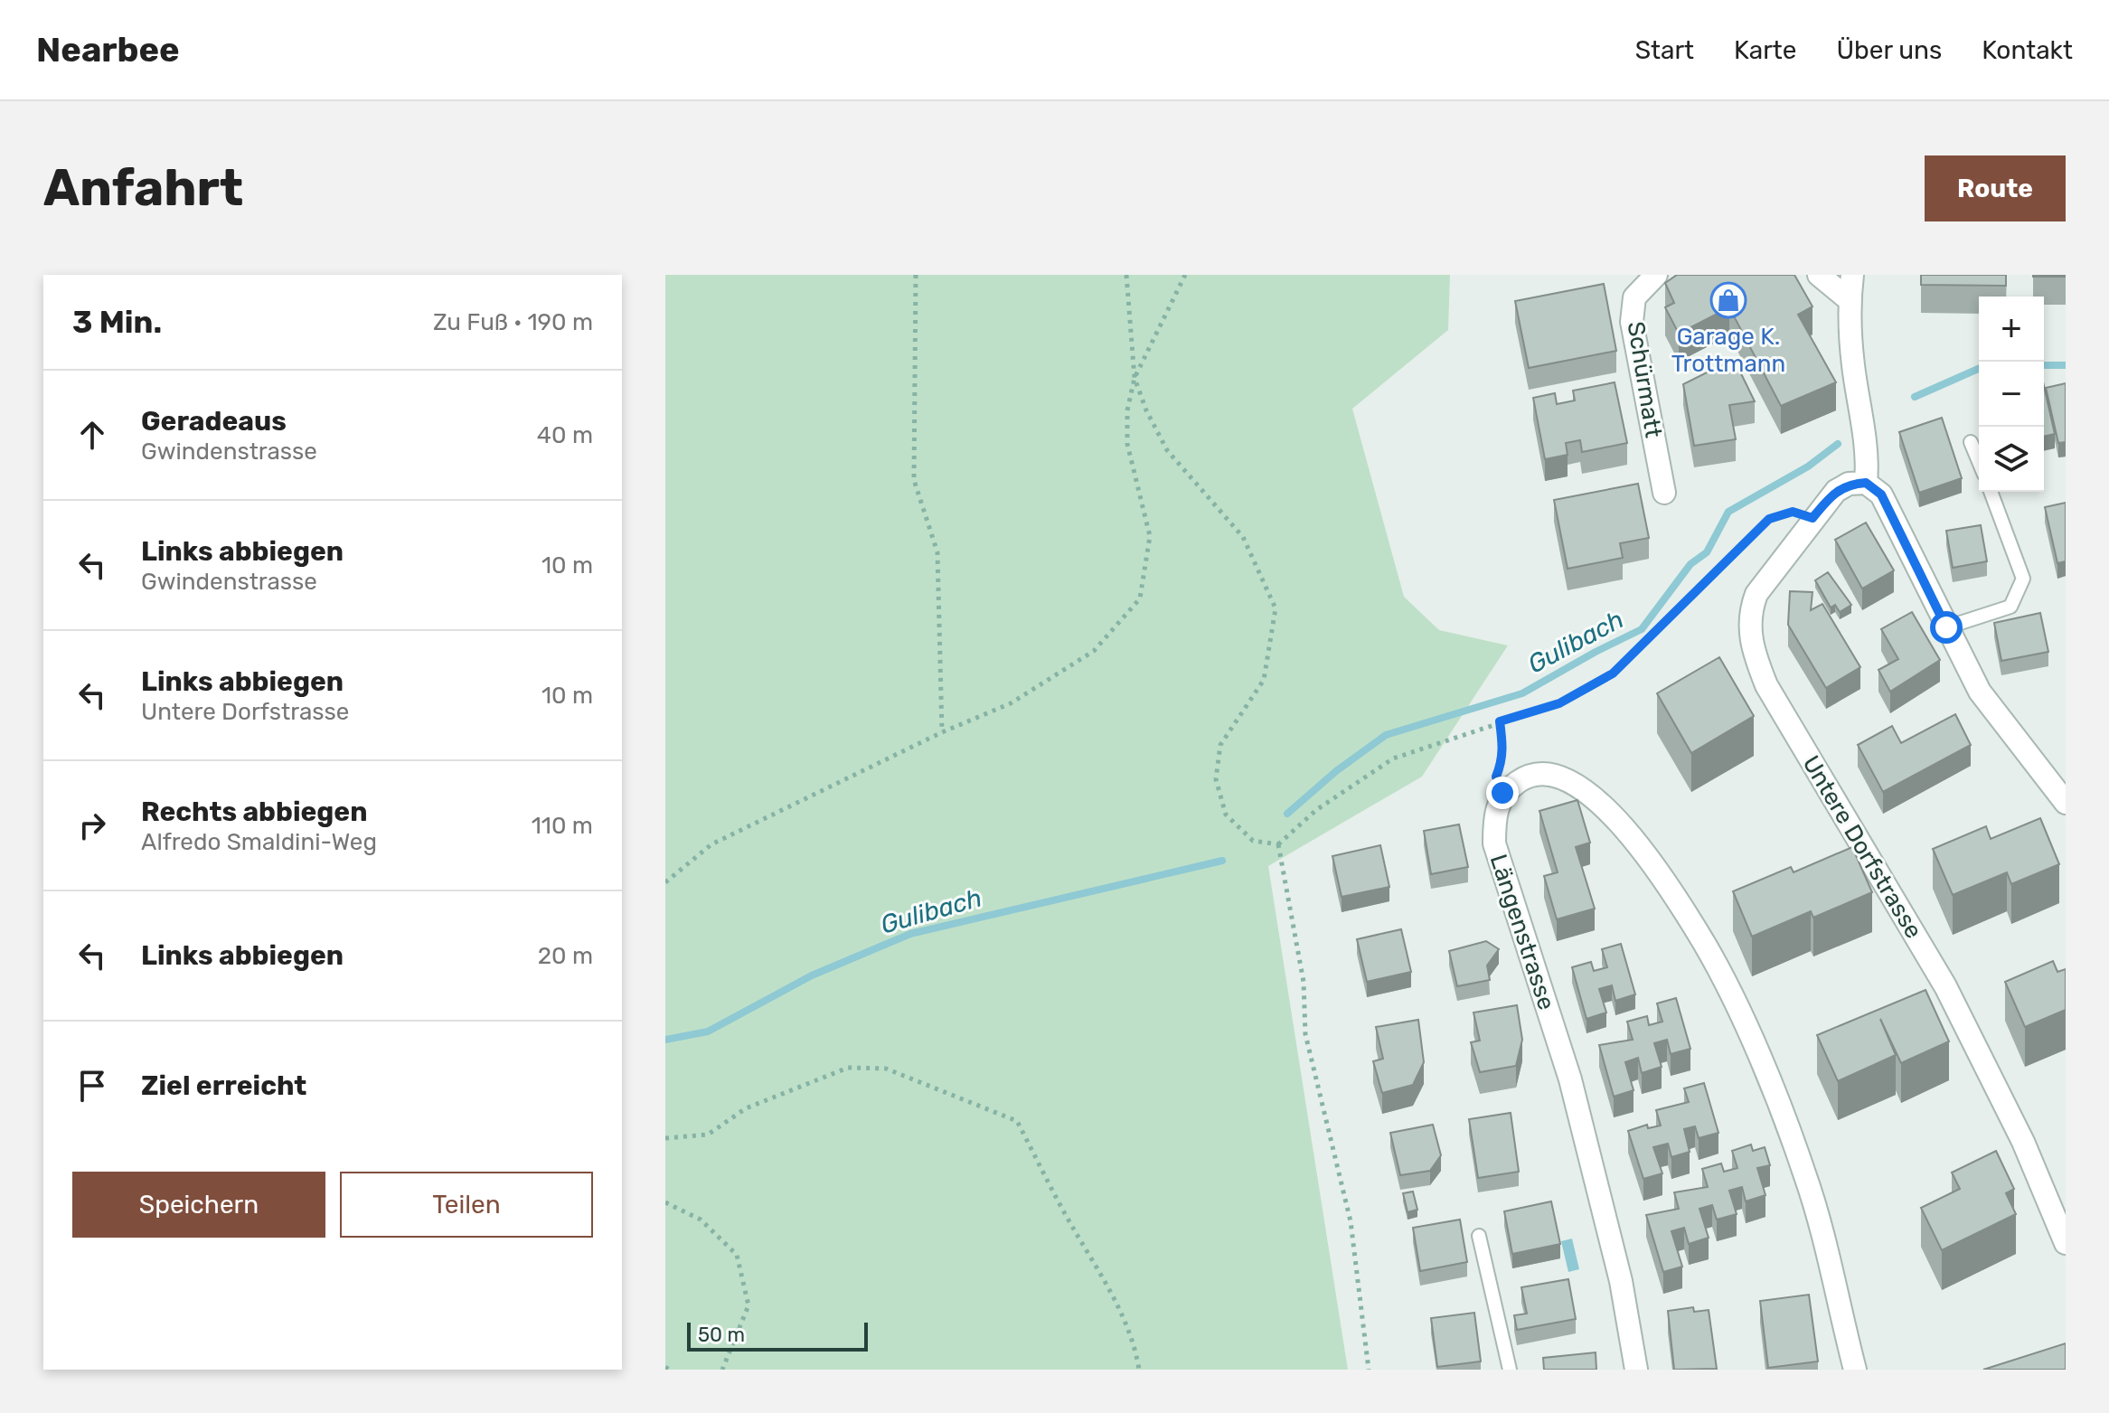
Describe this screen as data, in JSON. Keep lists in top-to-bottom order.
{
  "streets": {
    "street": ["Schürmatt", "Untere Dorfstrasse", "Längenstrasse"]
  },
  "water": ["Gulibach"],
  "places": {
    "shop": ["Garage K. Trottmann"]
  },
  "scale_bar": "50 m",
  "page": {
    "header": "Nearbee",
    "nav": [
      "Start",
      "Karte",
      "Über uns",
      "Kontakt"
    ],
    "buttons": [
      "Route",
      ["Speichern", "Teilen"]
    ],
    "title": "Anfahrt",
    "heading": ["3 Min.", "Zu Fuß · 190 m"],
    "map_buttons": ["+", "−"],
    "list": [
      ["Geradeaus", "Gwindenstrasse", "40 m"],
      ["Links abbiegen", "Gwindenstrasse", "10 m"],
      ["Links abbiegen", "Untere Dorfstrasse", "10 m"],
      ["Rechts abbiegen", "Alfredo Smaldini-Weg", "110 m"],
      ["Links abbiegen", "20 m"],
      "Ziel erreicht"
    ],
    "scale": "50 m"
  }
}
